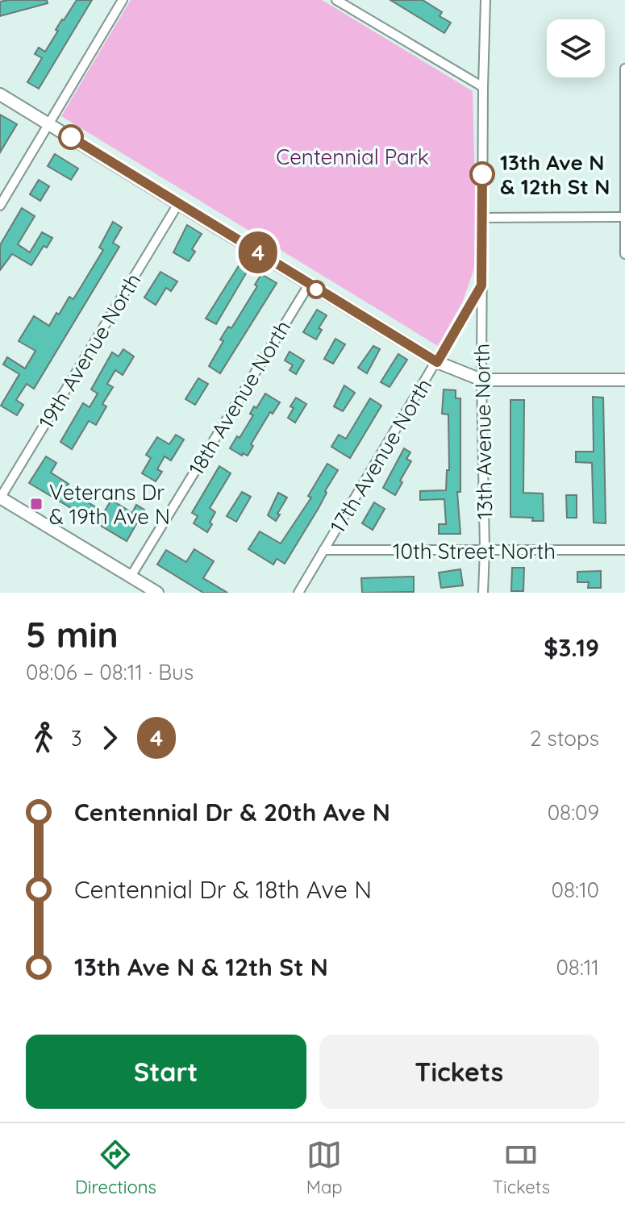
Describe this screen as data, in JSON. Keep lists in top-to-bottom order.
{
  "streets": {
    "street": [
      "19th Avenue North",
      "18th Avenue North",
      "13th Avenue North",
      "17th Avenue North",
      "10th Street North"
    ]
  },
  "crossings": [
    ["13th Avenue North", "17th Avenue North"],
    ["13th Avenue North", "10th Street North"],
    ["17th Avenue North", "10th Street North"]
  ],
  "parks": ["Centennial Park"],
  "places": {
    "other": ["13th Ave N & 12th St N"],
    "transit": ["Veterans Dr & 19th Ave N"]
  },
  "lines": ["bus line 4"],
  "page": {
    "on_map": "4",
    "heading": ["5 min", "08:06 – 08:11 · Bus", "$3.19"],
    "legs": ["3", "4", "2 stops"],
    "list": [
      {
        "name": "Centennial Dr & 20th Ave N",
        "value": "08:09"
      },
      {
        "name": "Centennial Dr & 18th Ave N",
        "value": "08:10"
      },
      {
        "name": "13th Ave N & 12th St N",
        "value": "08:11"
      }
    ],
    "buttons": ["Start", "Tickets"],
    "tabs": ["Directions", "Map", "Tickets"]
  }
}
